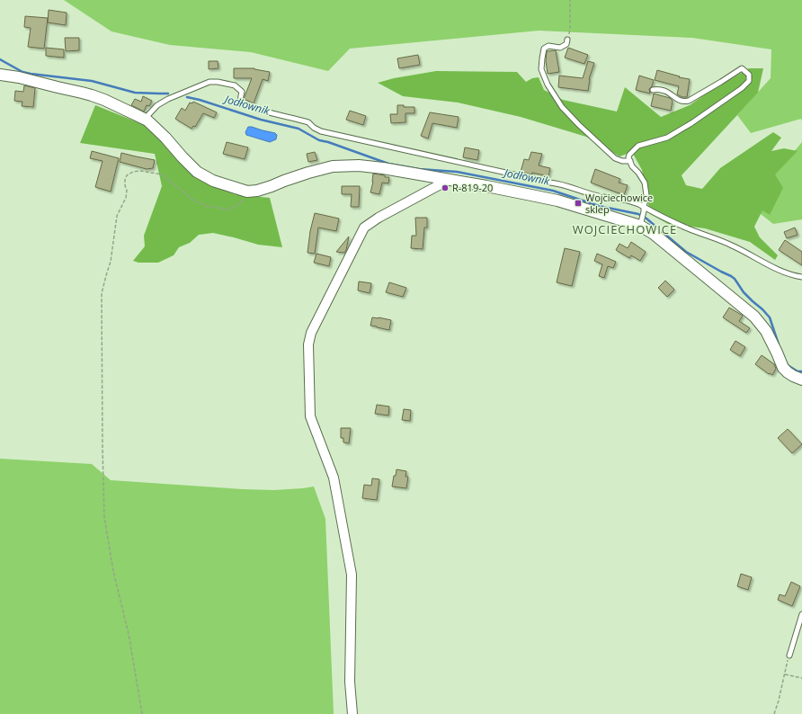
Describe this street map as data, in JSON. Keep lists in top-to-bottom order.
{
  "districts": ["WOJCIECHOWICE"],
  "water": ["Jodłownik"],
  "places": {
    "other": ["R-819-20"],
    "transit": ["Wojciechowice sklep"]
  }
}
